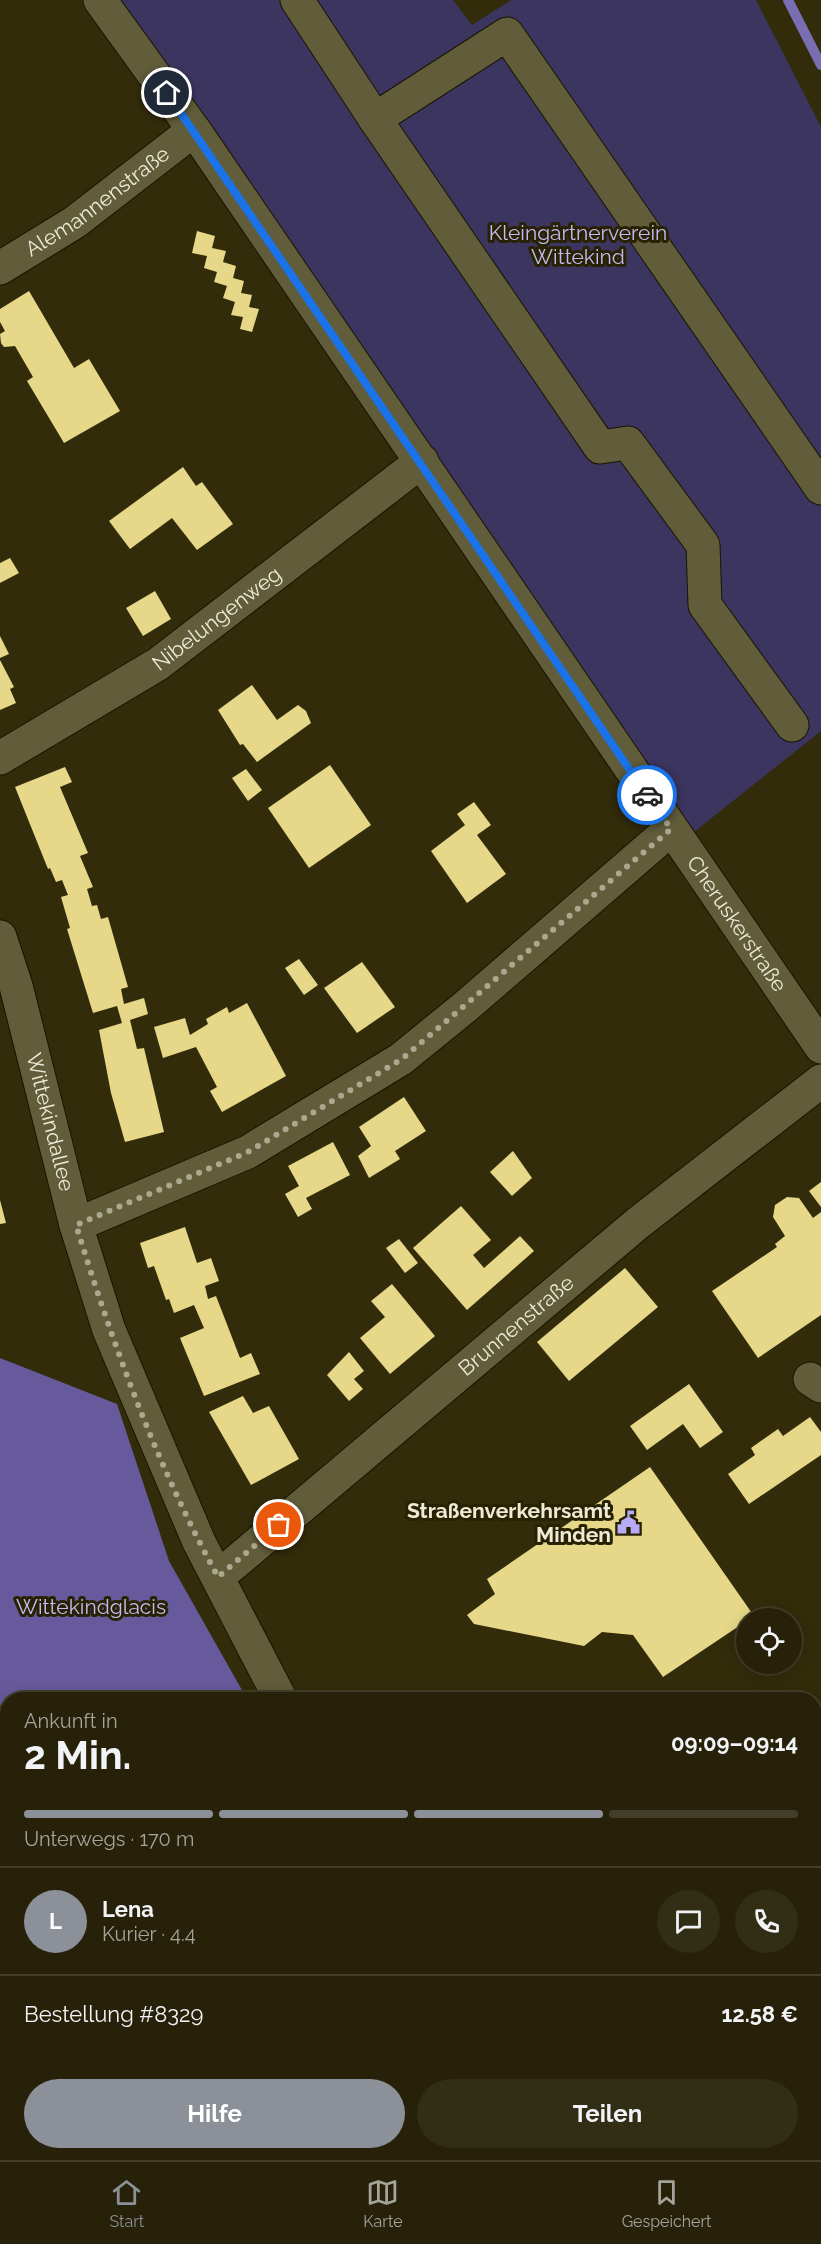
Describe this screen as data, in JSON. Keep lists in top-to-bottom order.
{
  "streets": {
    "street": [
      "Alemannenstraße",
      "Nibelungenweg",
      "Cheruskerstraße",
      "Wittekindallee",
      "Brunnenstraße"
    ]
  },
  "crossings": [
    ["Alemannenstraße", "Cheruskerstraße"],
    ["Nibelungenweg", "Cheruskerstraße"],
    ["Wittekindallee", "Brunnenstraße"]
  ],
  "parks": ["Kleingärtnerverein Wittekind", "Wittekindglacis"],
  "places": {
    "public building": ["Straßenverkehrsamt Minden"]
  },
  "page": {
    "heading": ["2 Min.", "Ankunft in", "09:09–09:14"],
    "panel": [
      "Lena",
      "Kurier · 4.4",
      "Bestellung #8329",
      "12.58 €"
    ],
    "bar": "Unterwegs · 170 m",
    "round": "L",
    "buttons": ["Hilfe", "Teilen"],
    "tabs": ["Start", "Karte", "Gespeichert"]
  }
}
